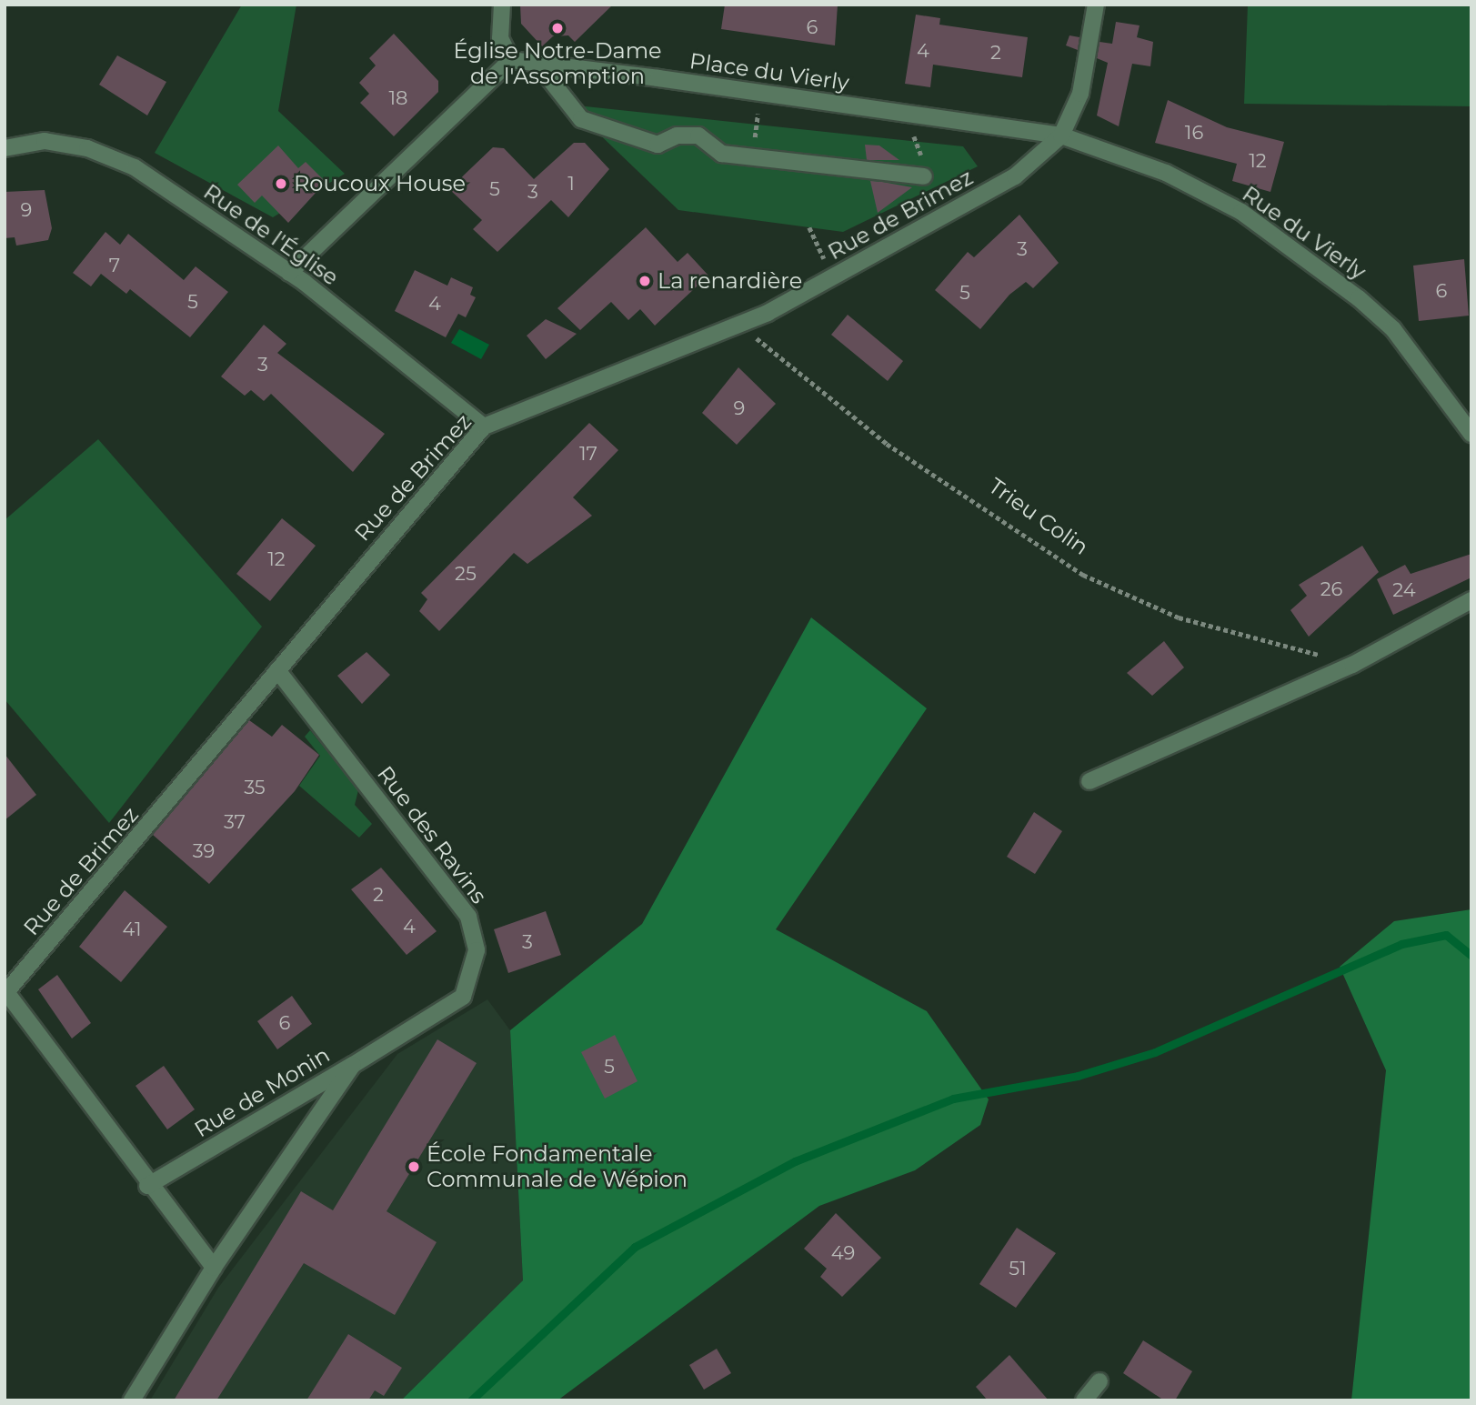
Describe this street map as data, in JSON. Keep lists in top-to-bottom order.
{
  "streets": {
    "street": [
      "Place du Vierly",
      "Rue de Brimez",
      "Rue du Vierly",
      "Rue de l'Église",
      "Rue des Ravins",
      "Rue de Monin"
    ],
    "path": ["Trieu Colin"]
  },
  "crossings": [
    ["Place du Vierly", "Rue de Brimez"],
    ["Place du Vierly", "Rue du Vierly"],
    ["Rue de Brimez", "Rue du Vierly"],
    ["Rue de Brimez", "Rue de l'Église"],
    ["Rue de Brimez", "Trieu Colin"],
    ["Rue de Brimez", "Rue des Ravins"],
    ["Rue des Ravins", "Rue de Monin"]
  ],
  "places": [
    "Église Notre-Dame de l'Assomption",
    "Roucoux House",
    "La renardière",
    "École Fondamentale Communale de Wépion"
  ],
  "house_numbers": [
    "6",
    "4",
    "2",
    "18",
    "16",
    "12",
    "1",
    "5",
    "3",
    "9",
    "3",
    "7",
    "6",
    "5",
    "5",
    "4",
    "3",
    "9",
    "17",
    "12",
    "25",
    "26",
    "24",
    "35",
    "37",
    "39",
    "2",
    "4",
    "41",
    "3",
    "6",
    "5",
    "49",
    "51"
  ]
}
